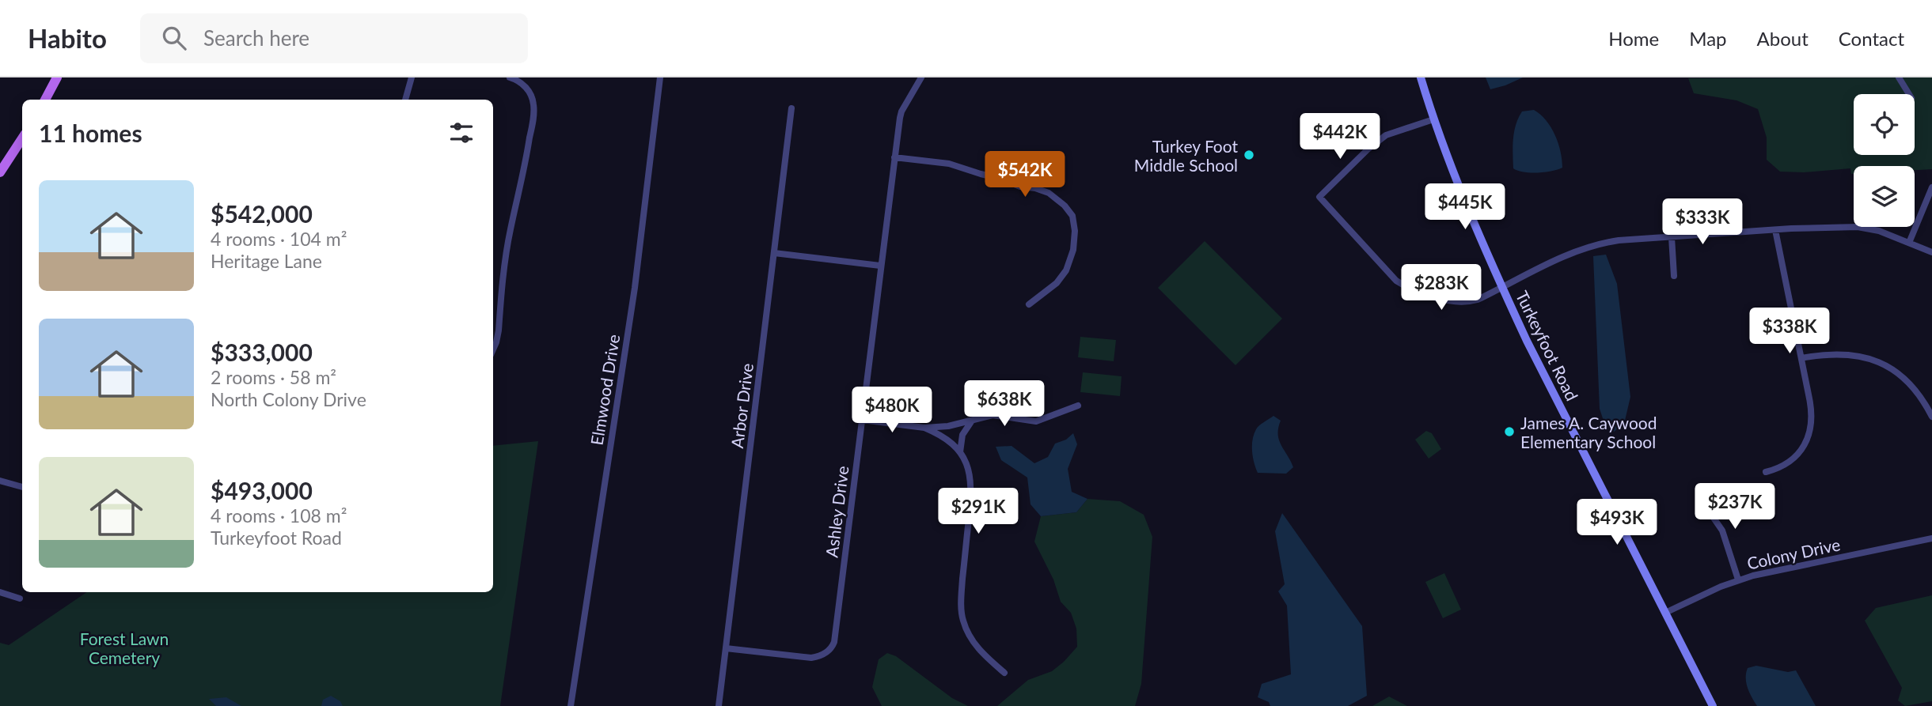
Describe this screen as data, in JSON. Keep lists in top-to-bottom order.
{
  "streets": {
    "main road": ["Turkeyfoot Road"],
    "street": [
      "Elmwood Drive",
      "Arbor Drive",
      "Ashley Drive",
      "Colony Drive"
    ]
  },
  "crossings": [
    ["Turkeyfoot Road", "Colony Drive"],
    ["Arbor Drive", "Ashley Drive"]
  ],
  "parks": ["Forest Lawn Cemetery"],
  "places": ["Turkey Foot Middle School", "James A. Caywood Elementary School"],
  "page": {
    "header": "Habito",
    "search": "Search here",
    "nav": [
      "Home",
      "Map",
      "About",
      "Contact"
    ],
    "heading": "11 homes",
    "price": [
      "$442K",
      "$542K",
      "$445K",
      "$333K",
      "$283K",
      "$338K",
      "$638K",
      "$480K",
      "$237K",
      "$291K",
      "$493K"
    ],
    "list": [
      {
        "name": "$542,000",
        "note": "4 rooms · 104 m² · Heritage Lane"
      },
      {
        "name": "$333,000",
        "note": "2 rooms · 58 m² · North Colony Drive"
      },
      {
        "name": "$493,000",
        "note": "4 rooms · 108 m² · Turkeyfoot Road"
      }
    ]
  }
}
